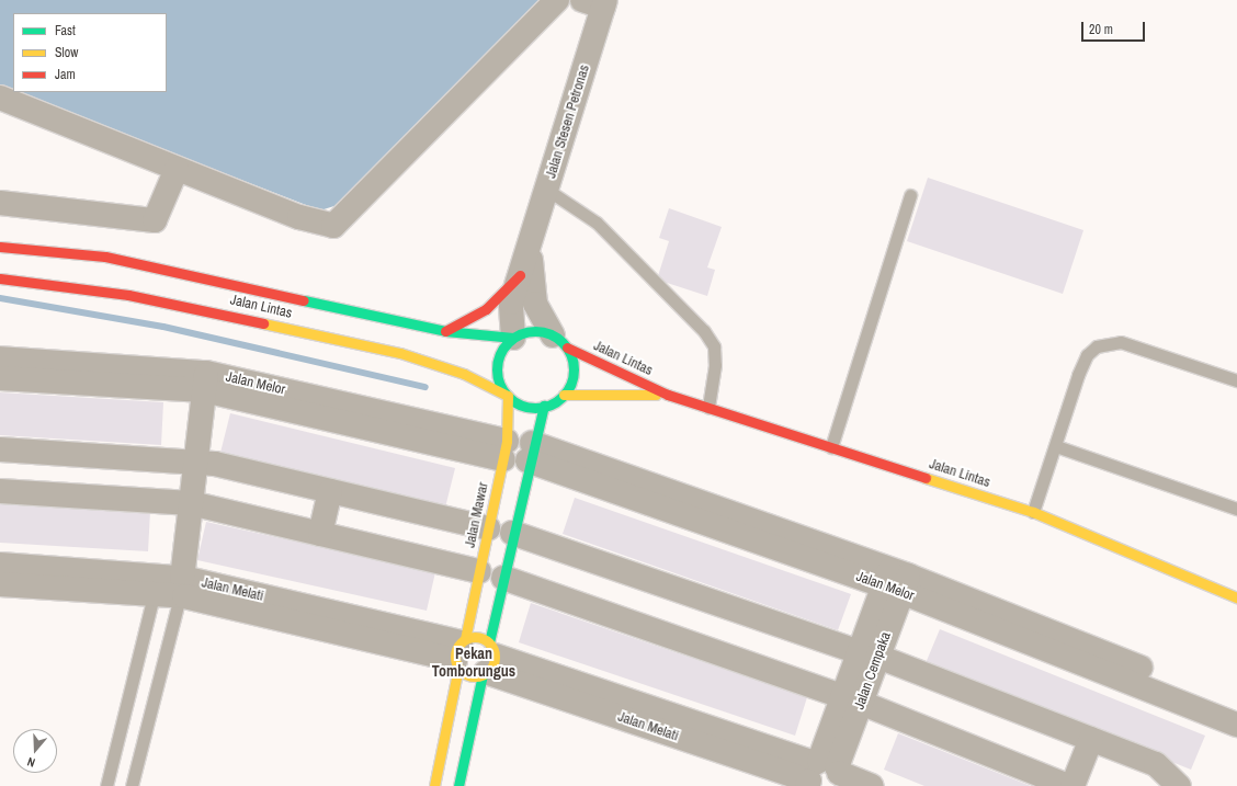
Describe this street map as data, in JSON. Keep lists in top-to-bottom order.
{
  "streets": {
    "main road": ["Jalan Lintas", "Jalan Mawar"],
    "street": [
      "Jalan Stesen Petronas",
      "Jalan Melor",
      "Jalan Melati",
      "Jalan Cempaka"
    ]
  },
  "crossings": [
    ["Jalan Stesen Petronas", "Jalan Lintas"],
    ["Jalan Stesen Petronas", "Jalan Mawar"],
    ["Jalan Lintas", "Jalan Mawar"],
    ["Jalan Melor", "Jalan Mawar"],
    ["Jalan Melor", "Jalan Cempaka"],
    ["Jalan Mawar", "Jalan Melati"],
    ["Jalan Melati", "Jalan Cempaka"]
  ],
  "districts": ["Pekan Tomborungus"],
  "legend": ["Fast", "Slow", "Jam"],
  "scale_bar": "20 m",
  "north": "bottom"
}
